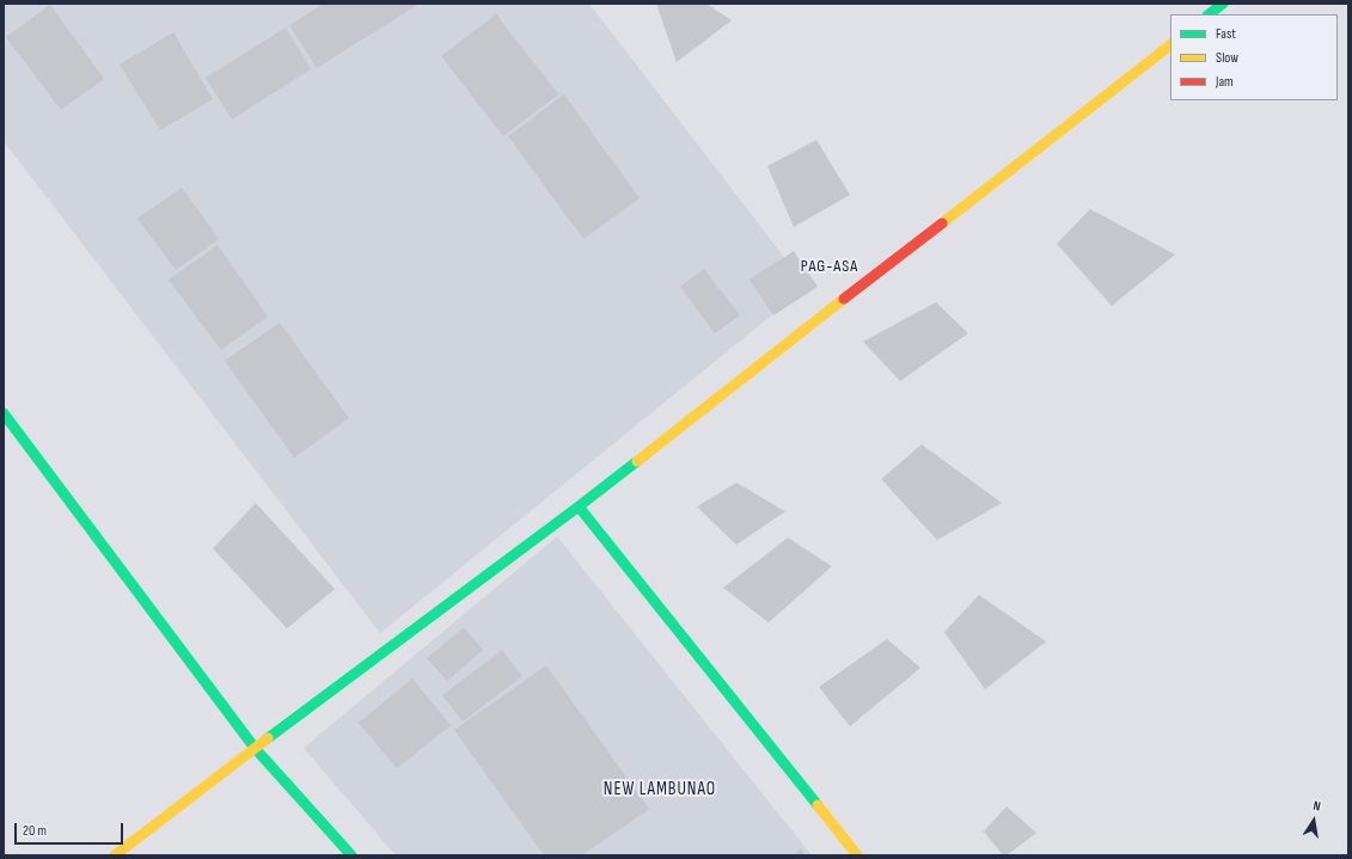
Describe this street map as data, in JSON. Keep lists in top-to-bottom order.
{
  "districts": ["PAG-ASA", "NEW LAMBUNAO"],
  "legend": ["Fast", "Slow", "Jam"],
  "scale_bar": "20 m",
  "north": "top"
}
